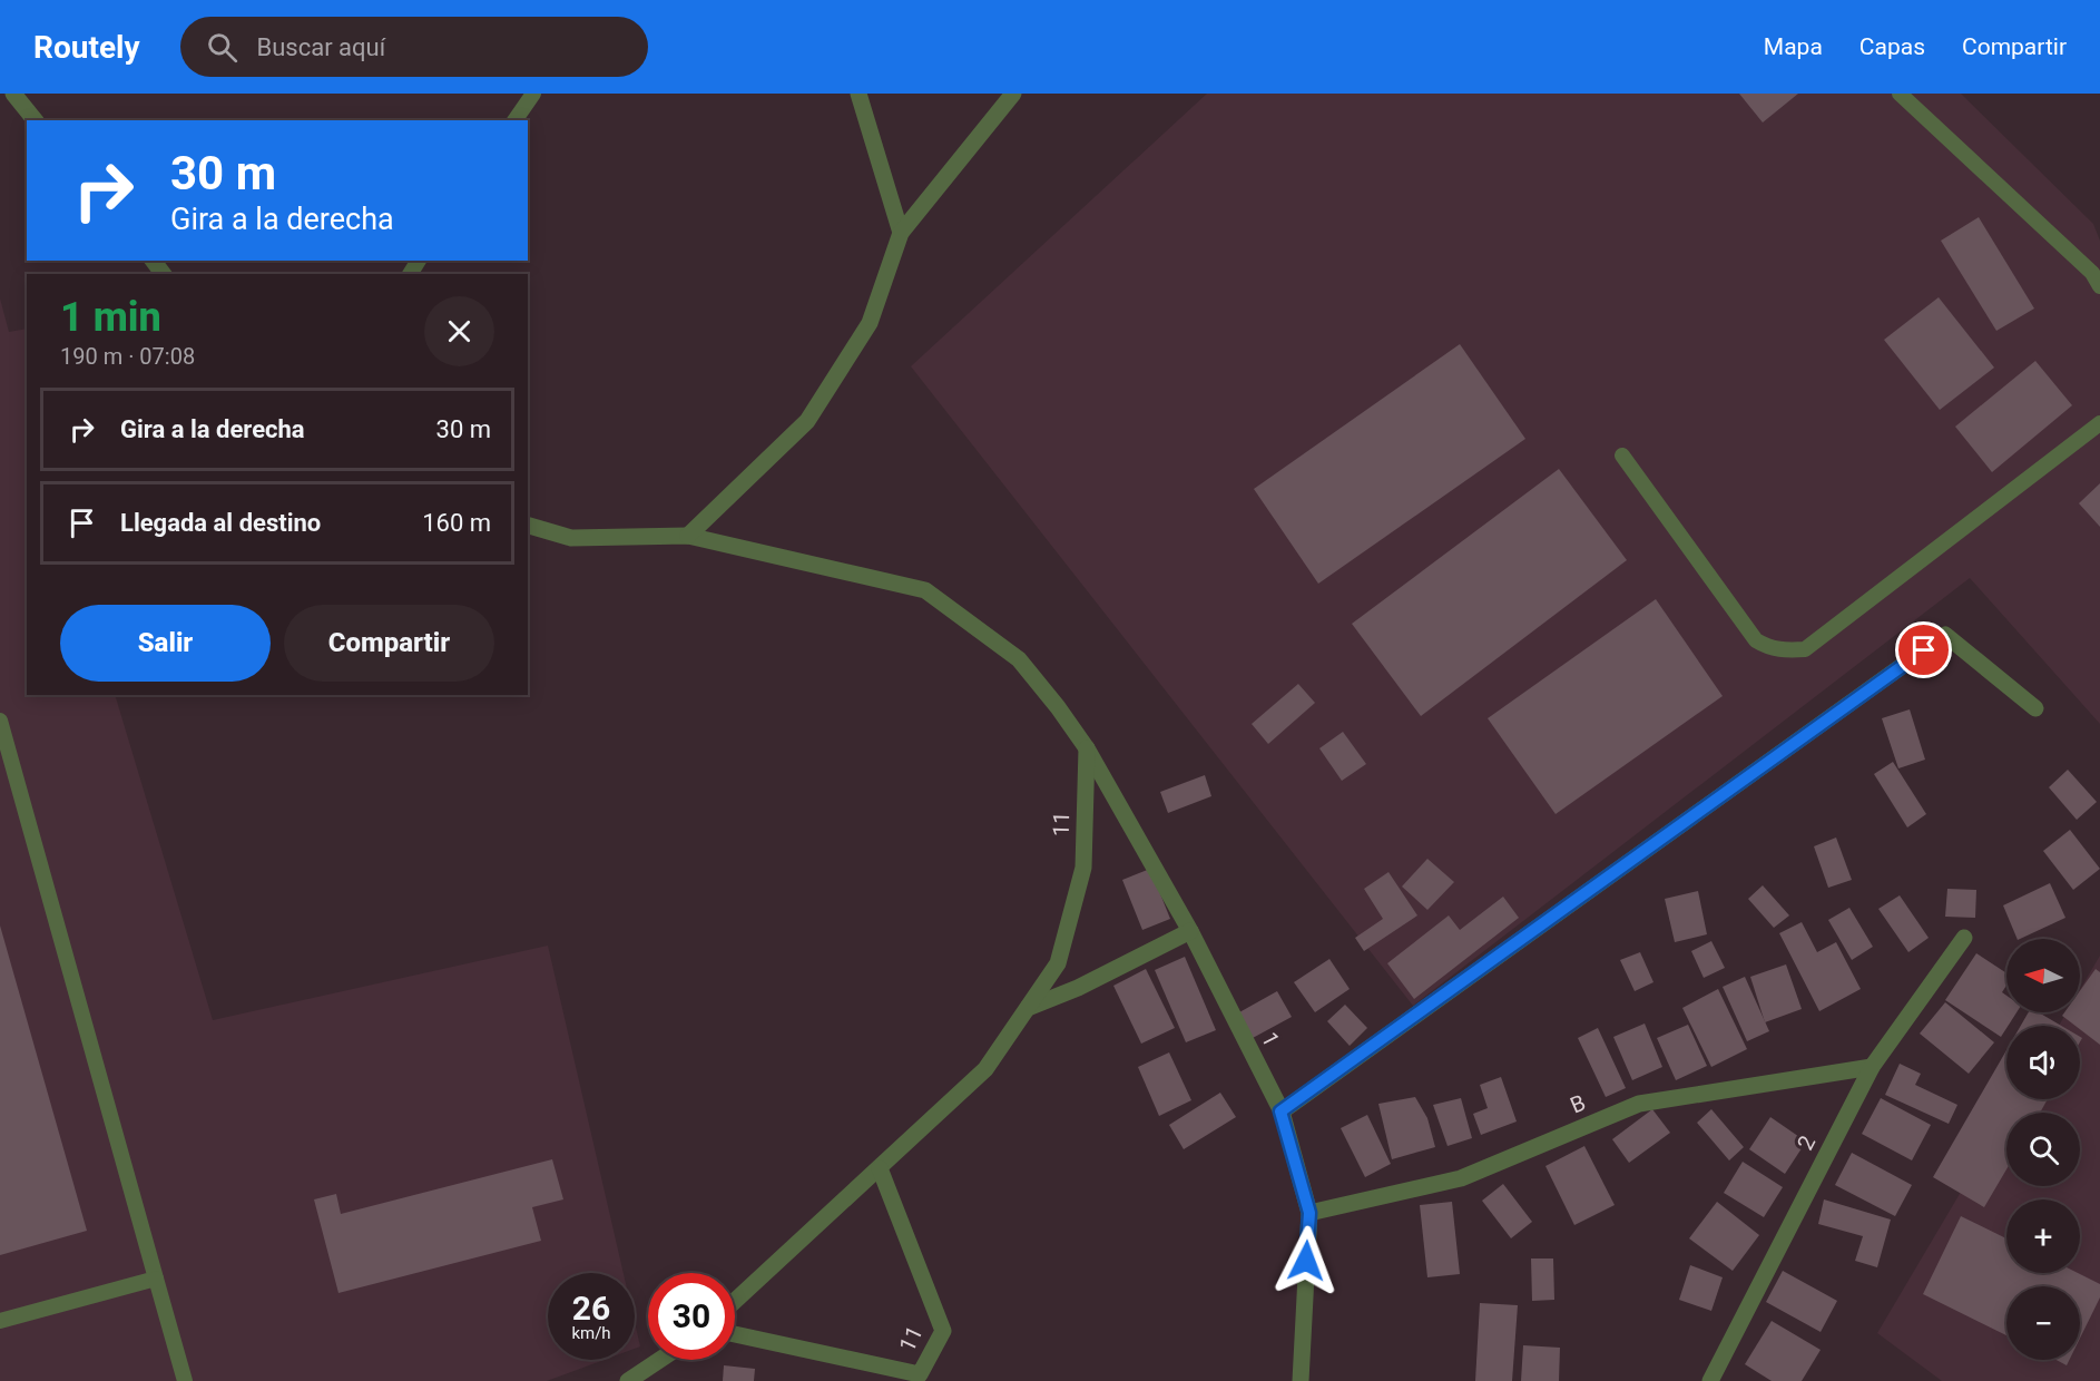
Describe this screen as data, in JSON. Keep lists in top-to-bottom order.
{
  "streets": {
    "street": [
      "11",
      "1",
      "B",
      "2"
    ]
  },
  "crossings": [
    ["11", "1"],
    ["1", "B"],
    ["B", "2"]
  ],
  "north": "left",
  "page": {
    "header": "Routely",
    "search": "Buscar aquí",
    "nav": ["Mapa", "Capas", "Compartir"],
    "turn": ["30 m", "Gira a la derecha"],
    "heading": ["1 min", "190 m · 07:08"],
    "list": [
      {
        "name": "Gira a la derecha",
        "value": "30 m"
      },
      {
        "name": "Llegada al destino",
        "value": "160 m"
      }
    ],
    "buttons": ["Salir", "Compartir"],
    "map_buttons": ["+", "−"],
    "speed": "26 km/h",
    "limit": "30"
  }
}
